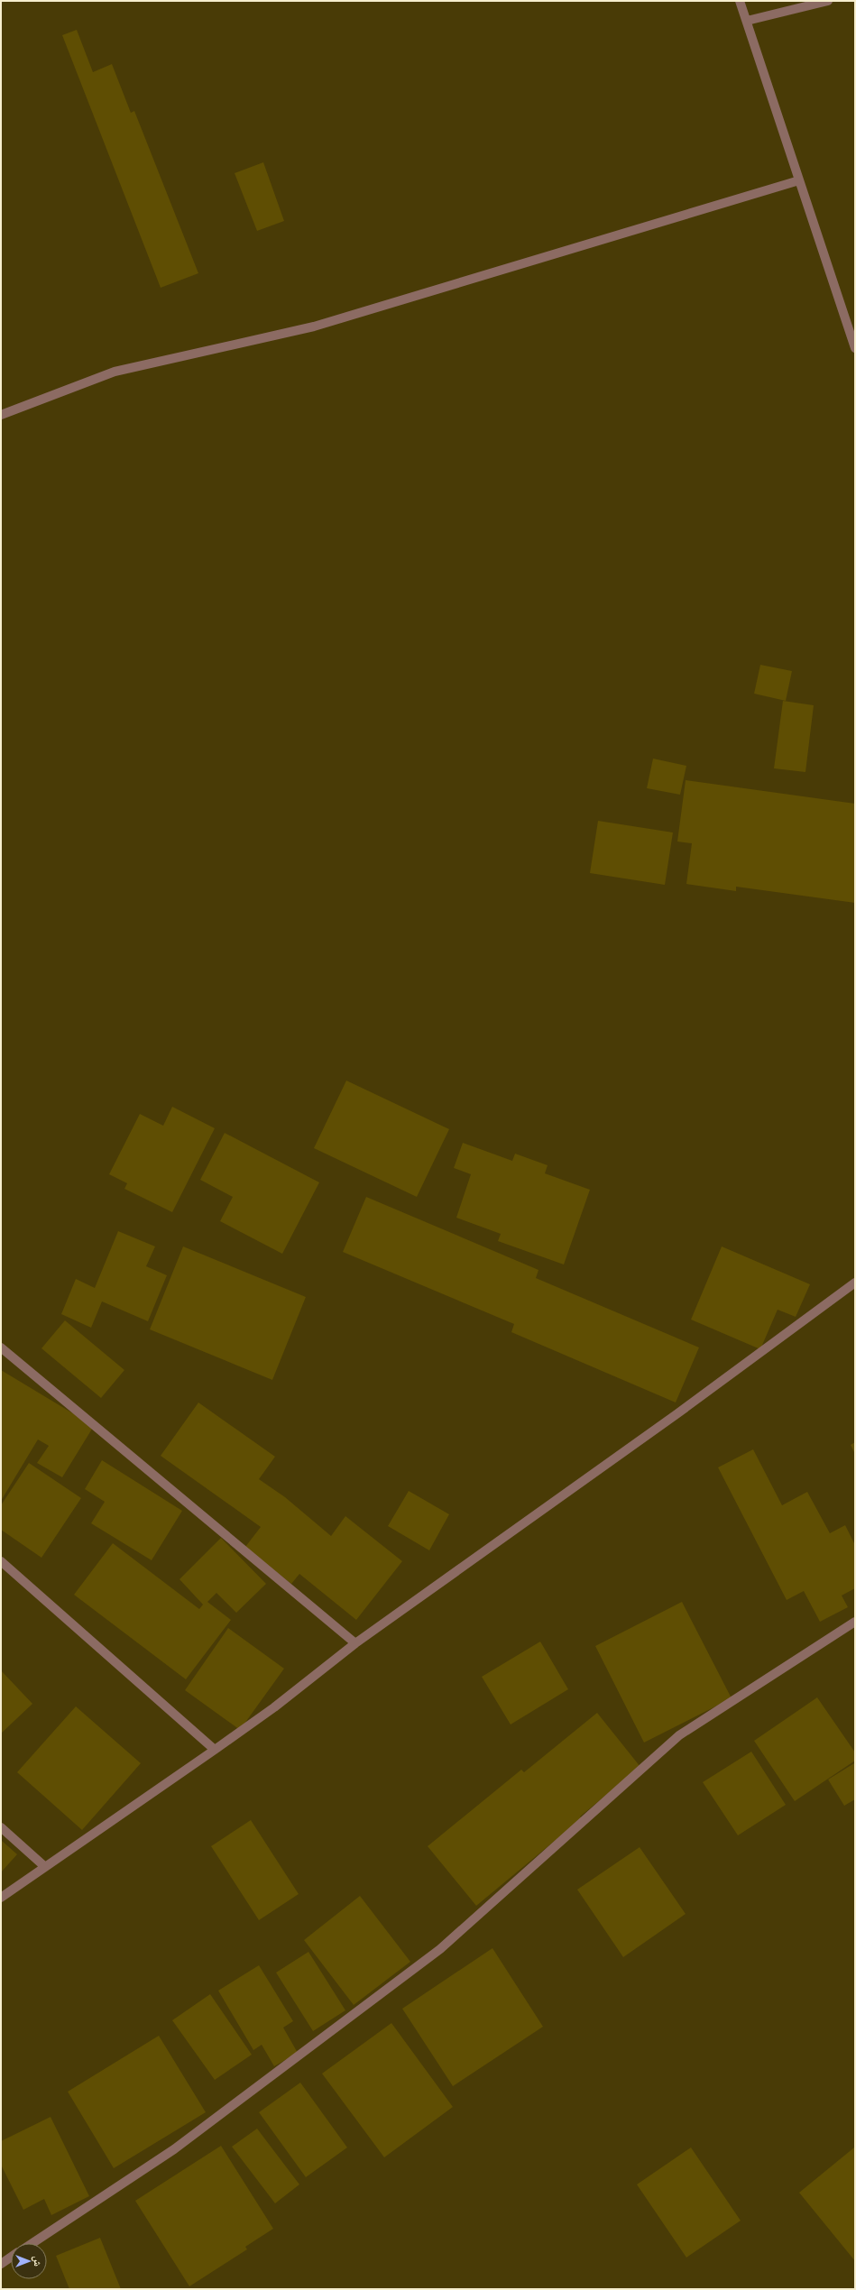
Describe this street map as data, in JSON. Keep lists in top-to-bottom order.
{
  "north": "right"
}
